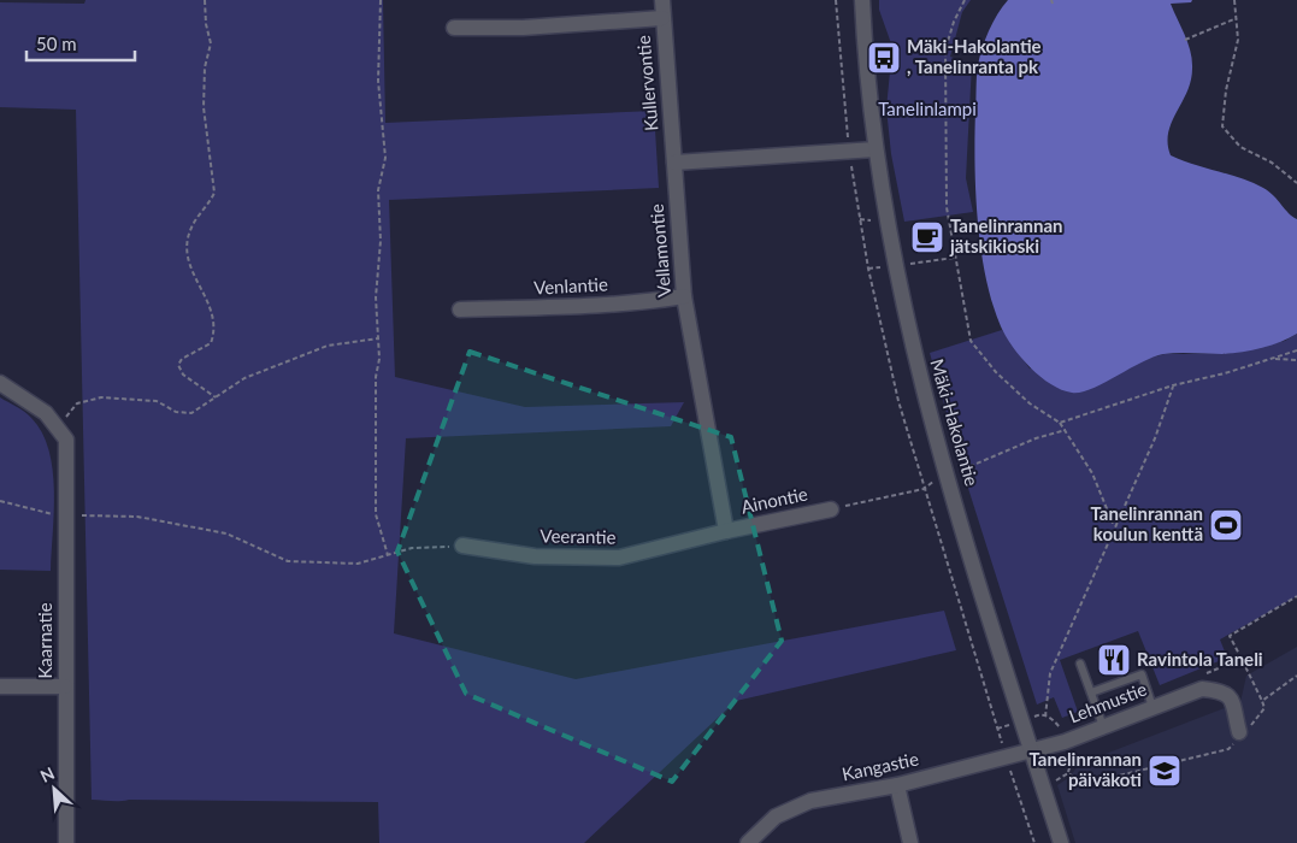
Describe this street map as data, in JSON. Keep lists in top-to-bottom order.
{
  "streets": {
    "street": [
      "Kullervontie",
      "Vellamontie",
      "Venlantie",
      "Mäki-Hakolantie",
      "Ainontie",
      "Veerantie",
      "Kaarnatie",
      "Lehmustie",
      "Kangastie"
    ]
  },
  "crossings": [
    ["Kullervontie", "Vellamontie"],
    ["Vellamontie", "Venlantie"],
    ["Vellamontie", "Ainontie"],
    ["Vellamontie", "Veerantie"],
    ["Mäki-Hakolantie", "Lehmustie"],
    ["Mäki-Hakolantie", "Kangastie"],
    ["Ainontie", "Veerantie"],
    ["Lehmustie", "Kangastie"]
  ],
  "parks": ["Tanelinlampi"],
  "places": {
    "bus stop": ["Mäki-Hakolantie , Tanelinranta pk"],
    "cafe": ["Tanelinrannan jätskikioski"],
    "sports": ["Tanelinrannan koulun kenttä"],
    "restaurant": ["Ravintola Taneli"],
    "school or university": ["Tanelinrannan päiväkoti"]
  },
  "scale_bar": "50 m",
  "north": "top left"
}
